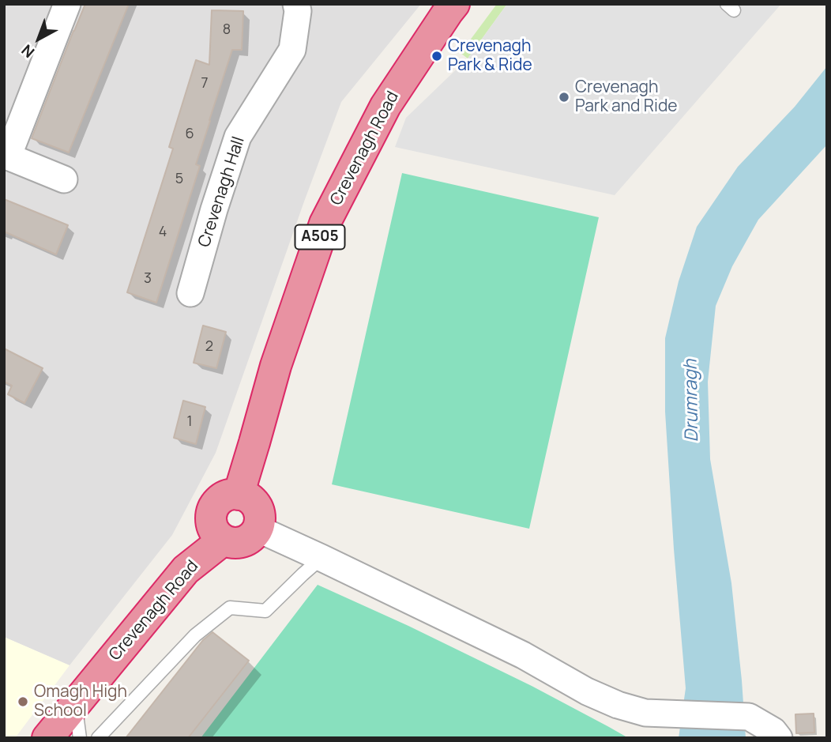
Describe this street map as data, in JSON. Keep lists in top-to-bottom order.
{
  "streets": {
    "highway": ["Crevenagh Road", "A505"],
    "street": ["Crevenagh Hall"]
  },
  "water": ["Drumragh"],
  "places": ["Crevenagh Park & Ride", "Crevenagh Park and Ride", "Omagh High School"],
  "house_numbers": [
    "8",
    "7",
    "6",
    "5",
    "4",
    "3",
    "2",
    "1"
  ],
  "north": "bottom left"
}
